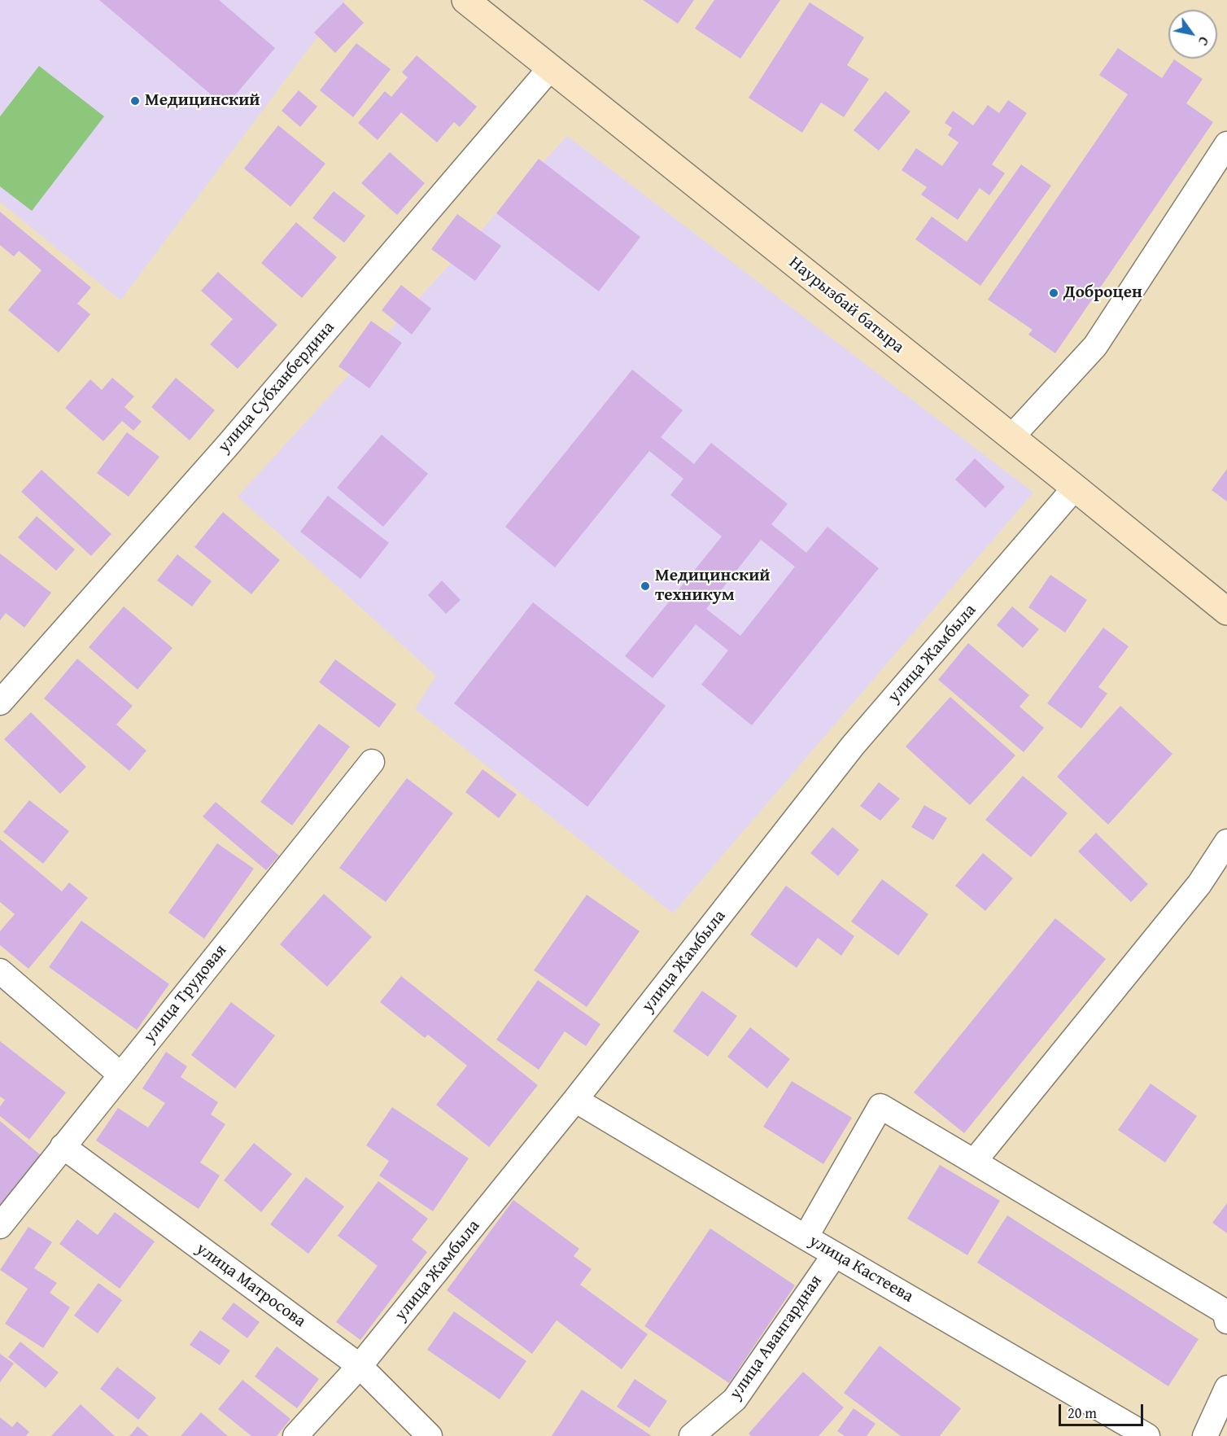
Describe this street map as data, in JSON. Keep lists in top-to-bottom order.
{
  "streets": {
    "main road": ["Наурызбай батыра"],
    "street": [
      "улица Субханбердина",
      "улица Жамбыла",
      "улица Трудовая",
      "улица Кастеева",
      "улица Матросова",
      "улица Авангардная"
    ]
  },
  "crossings": [
    ["Наурызбай батыра", "улица Субханбердина"],
    ["Наурызбай батыра", "улица Жамбыла"],
    ["улица Жамбыла", "улица Кастеева"],
    ["улица Жамбыла", "улица Матросова"],
    ["улица Трудовая", "улица Матросова"],
    ["улица Кастеева", "улица Авангардная"]
  ],
  "places": ["Медицинский", "Доброцен", "Медицинский техникум"],
  "scale_bar": "20 m",
  "north": "bottom right"
}
